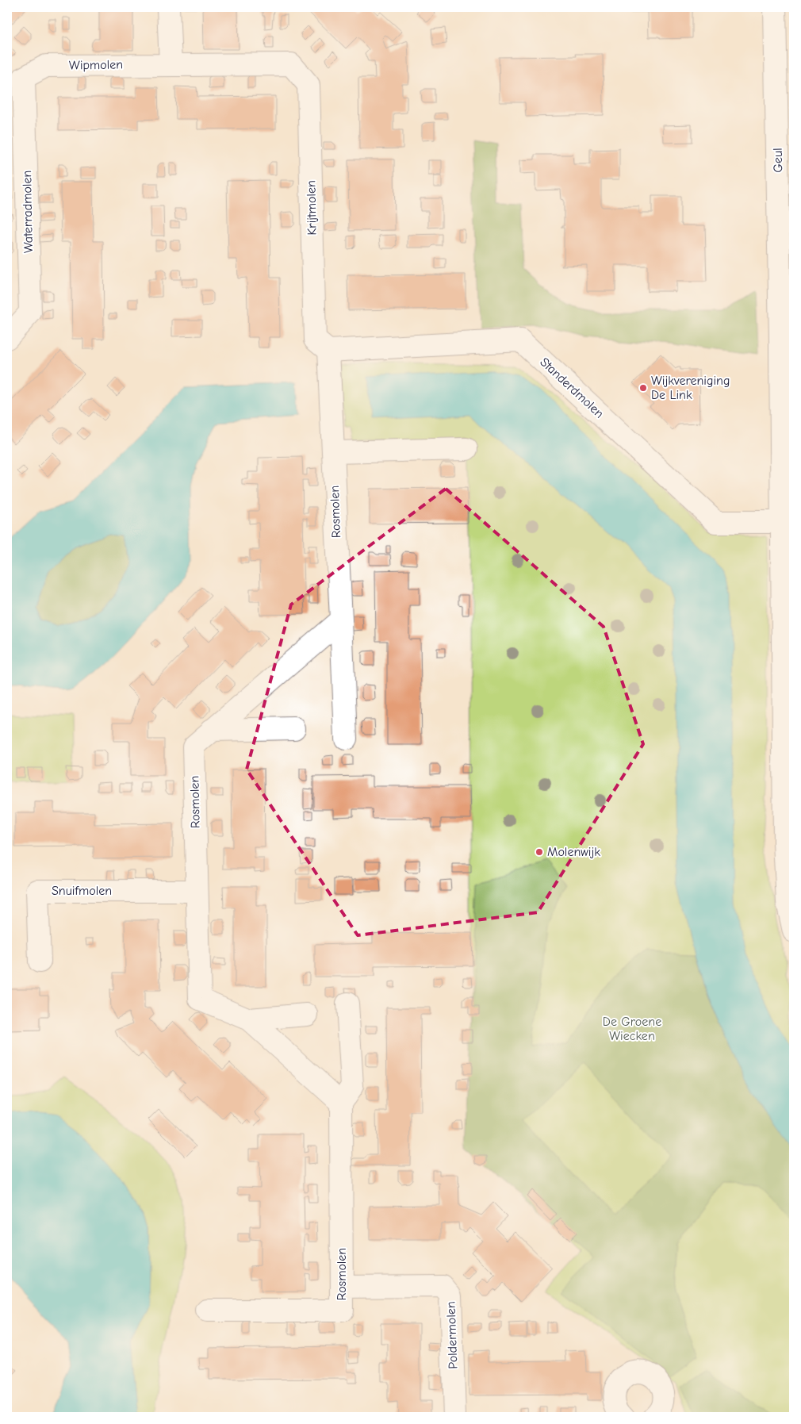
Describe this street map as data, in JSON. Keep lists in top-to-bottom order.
{
  "streets": {
    "street": [
      "Wipmolen",
      "Geul",
      "Krijtmolen",
      "Waterradmolen",
      "Standerdmolen",
      "Rosmolen",
      "Snuifmolen",
      "Poldermolen"
    ]
  },
  "crossings": [
    ["Wipmolen", "Krijtmolen"],
    ["Wipmolen", "Waterradmolen"],
    ["Geul", "Standerdmolen"],
    ["Krijtmolen", "Standerdmolen"],
    ["Krijtmolen", "Rosmolen"],
    ["Standerdmolen", "Rosmolen"],
    ["Rosmolen", "Snuifmolen"],
    ["Rosmolen", "Poldermolen"]
  ],
  "parks": ["De Groene Wiecken"],
  "places": ["Wijkvereniging De Link", "Molenwijk"]
}
